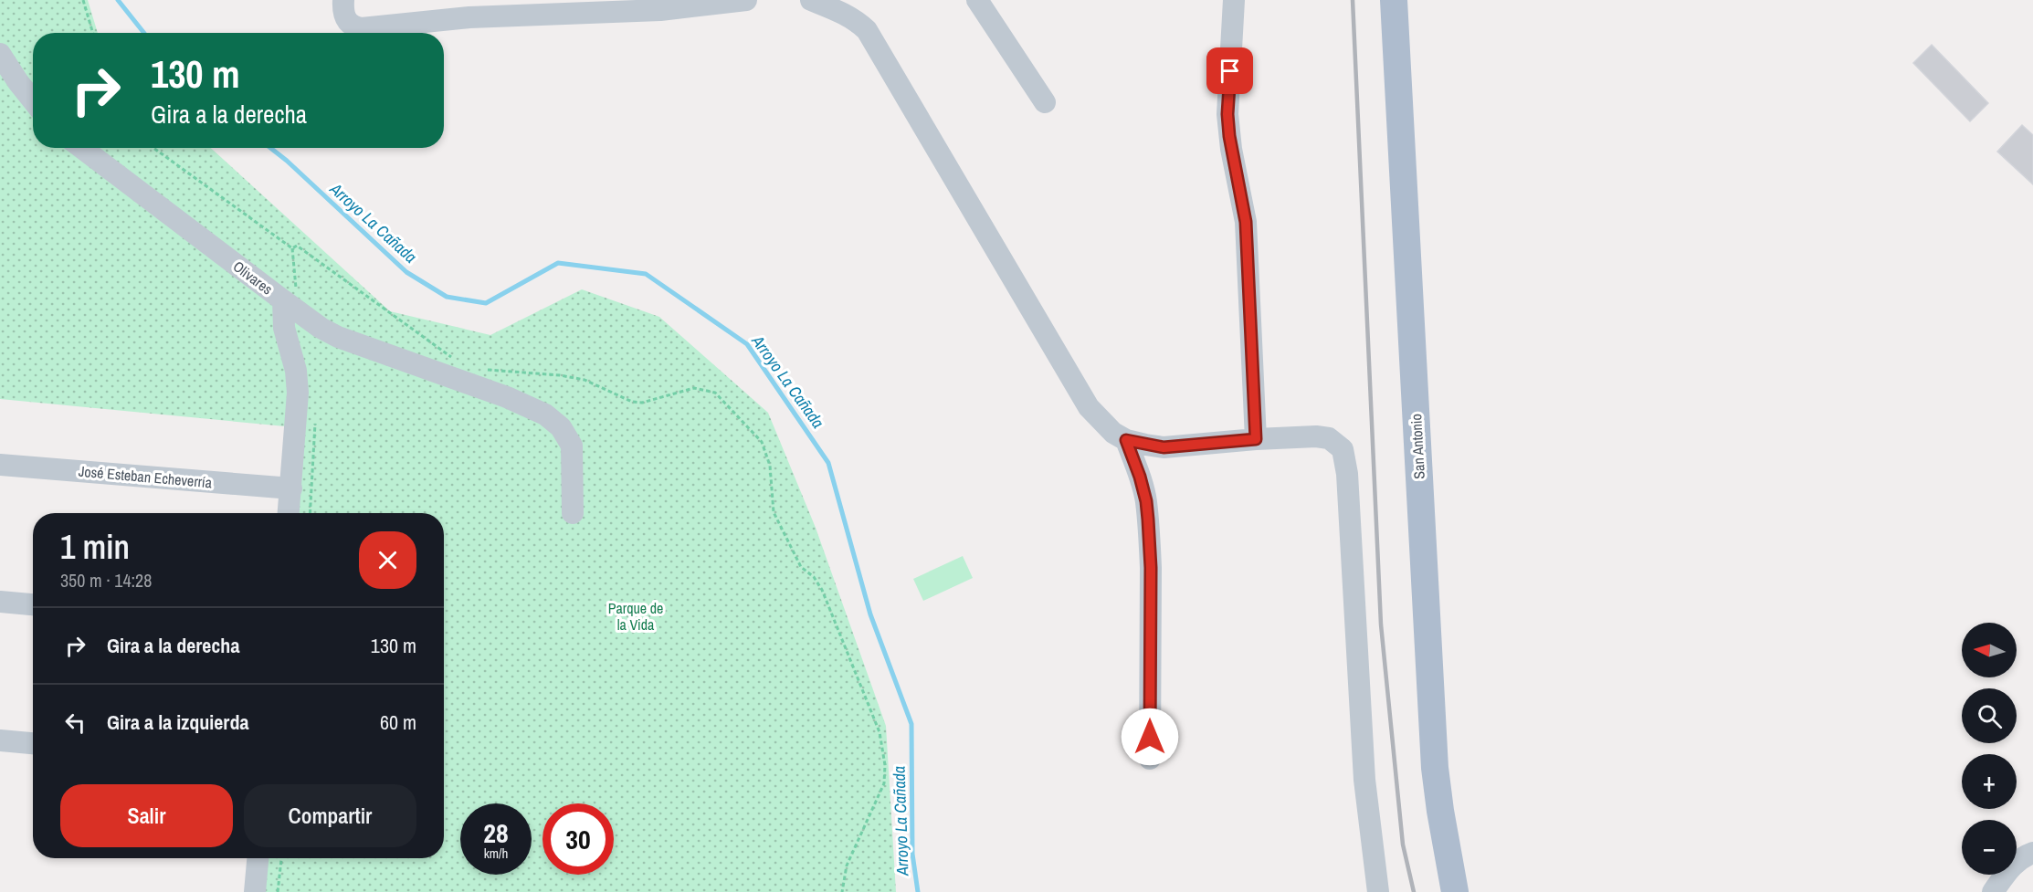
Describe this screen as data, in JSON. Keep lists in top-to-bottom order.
{
  "streets": {
    "main road": ["San Antonio"],
    "street": ["Olivares", "José Esteban Echeverría"]
  },
  "crossings": [
    ["Olivares", "José Esteban Echeverría"]
  ],
  "water": ["Arroyo La Cañada"],
  "parks": ["Parque de la Vida"],
  "north": "left",
  "page": {
    "turn": ["130 m", "Gira a la derecha"],
    "heading": ["1 min", "350 m · 14:28"],
    "list": [
      {
        "name": "Gira a la derecha",
        "value": "130 m"
      },
      {
        "name": "Gira a la izquierda",
        "value": "60 m"
      }
    ],
    "map_buttons": ["+", "−"],
    "buttons": ["Salir", "Compartir"],
    "speed": "28 km/h",
    "limit": "30"
  }
}
